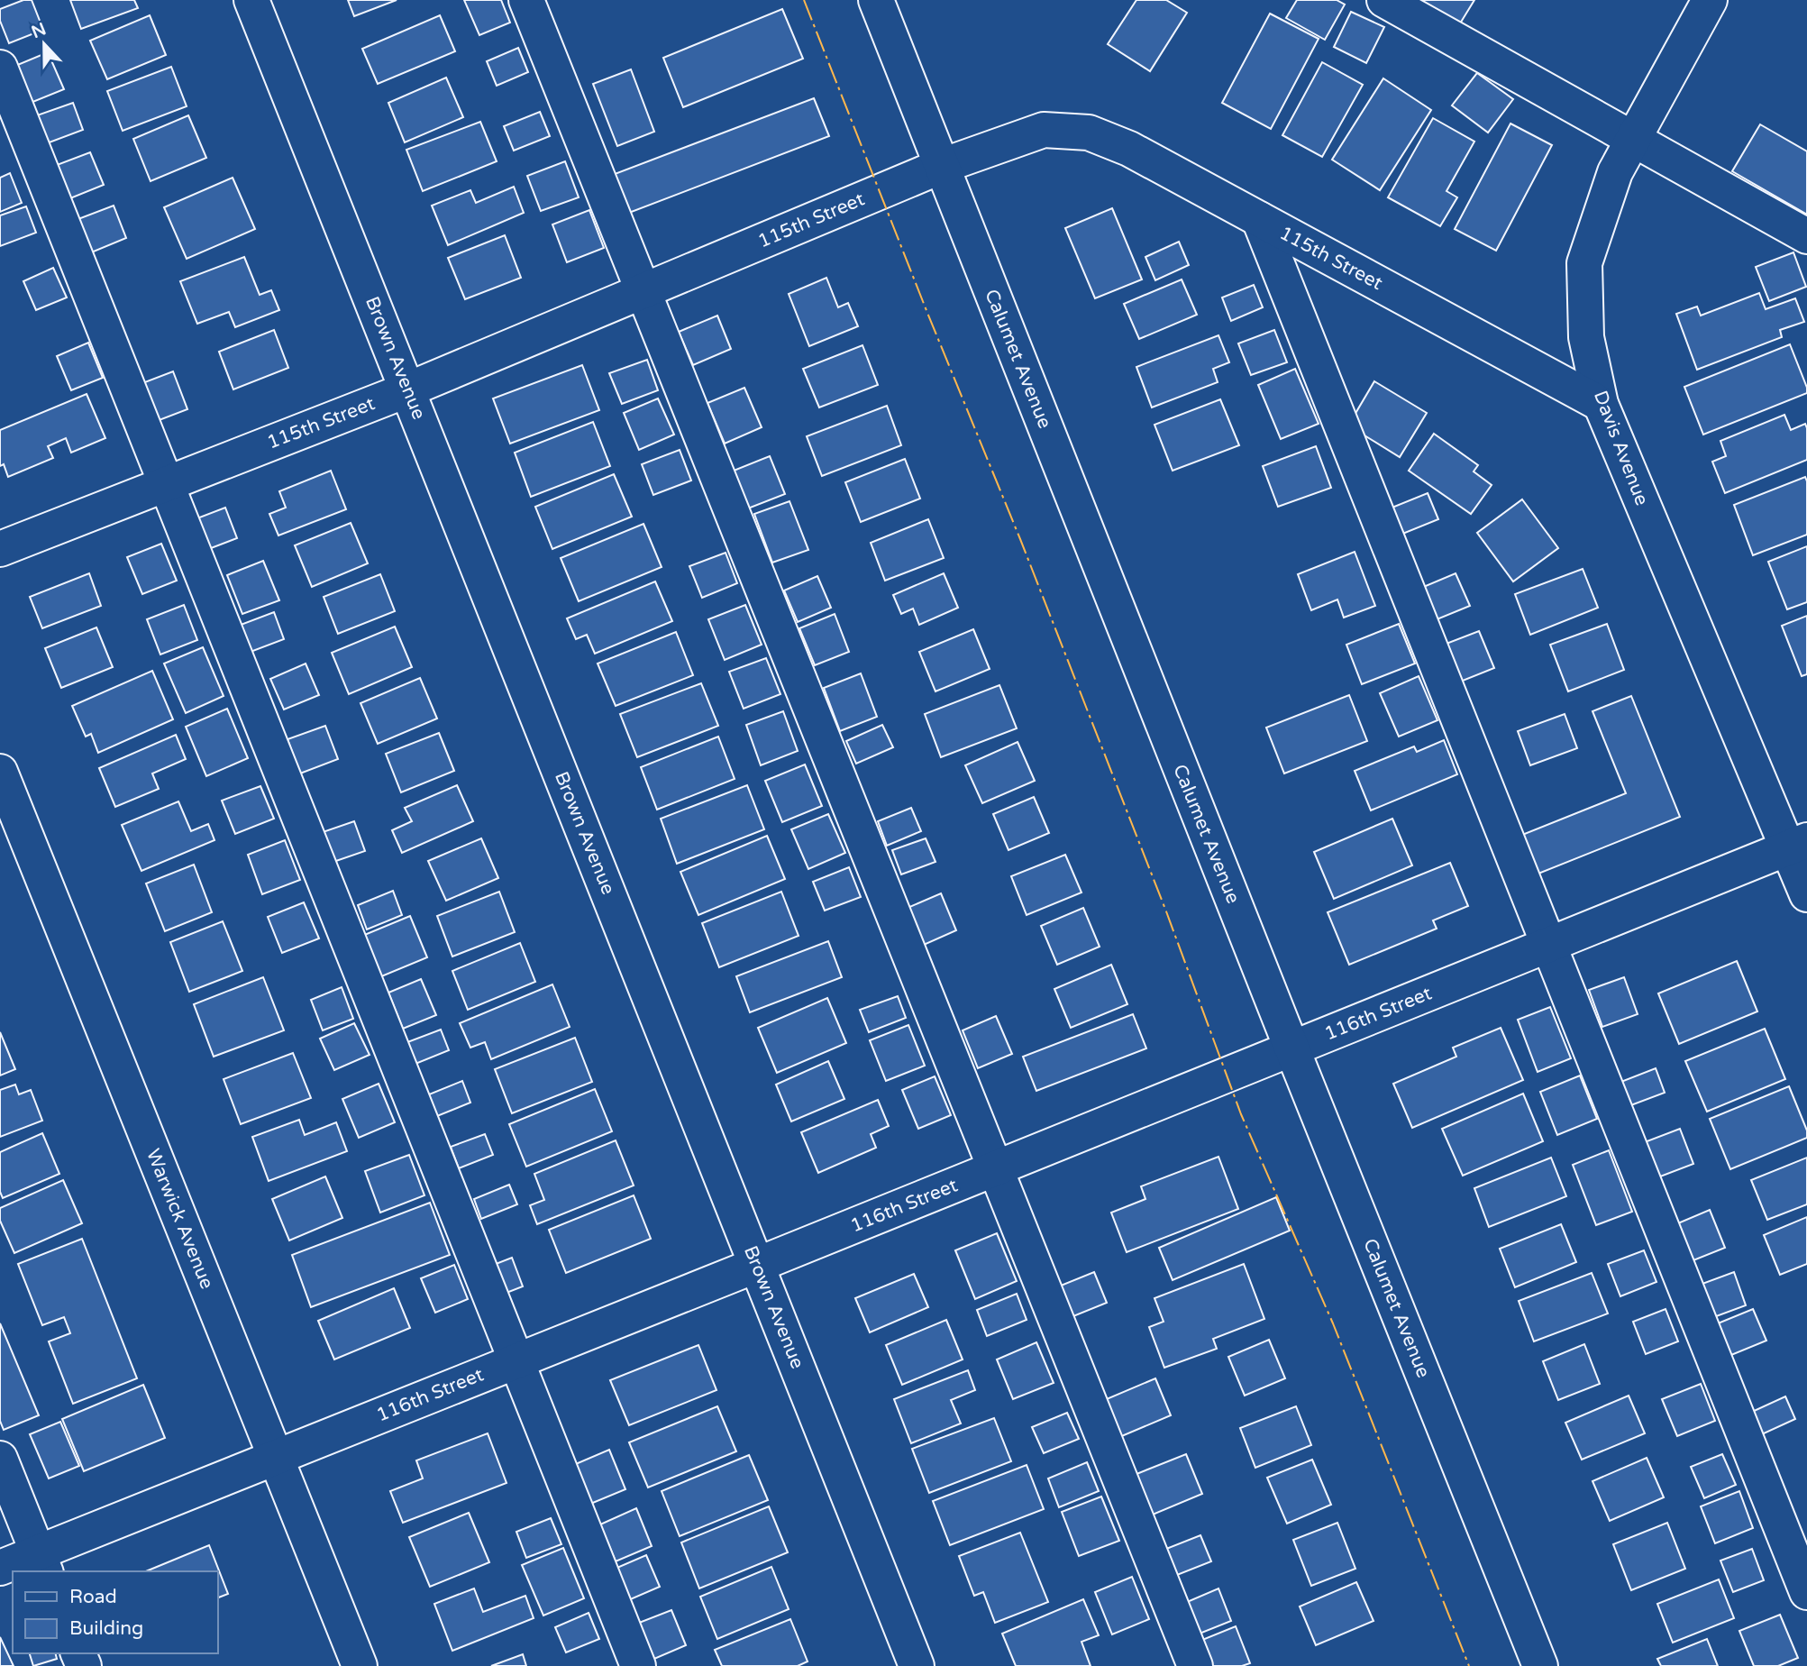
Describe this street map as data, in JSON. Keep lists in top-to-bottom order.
{
  "streets": {
    "street": [
      "115th Street",
      "Brown Avenue",
      "Calumet Avenue",
      "Davis Avenue",
      "116th Street",
      "Warwick Avenue"
    ]
  },
  "crossings": [
    ["115th Street", "Brown Avenue"],
    ["115th Street", "Calumet Avenue"],
    ["115th Street", "Davis Avenue"],
    ["Brown Avenue", "116th Street"],
    ["Calumet Avenue", "116th Street"],
    ["Davis Avenue", "116th Street"],
    ["116th Street", "Warwick Avenue"]
  ],
  "legend": ["Road", "Building"],
  "north": "top"
}
